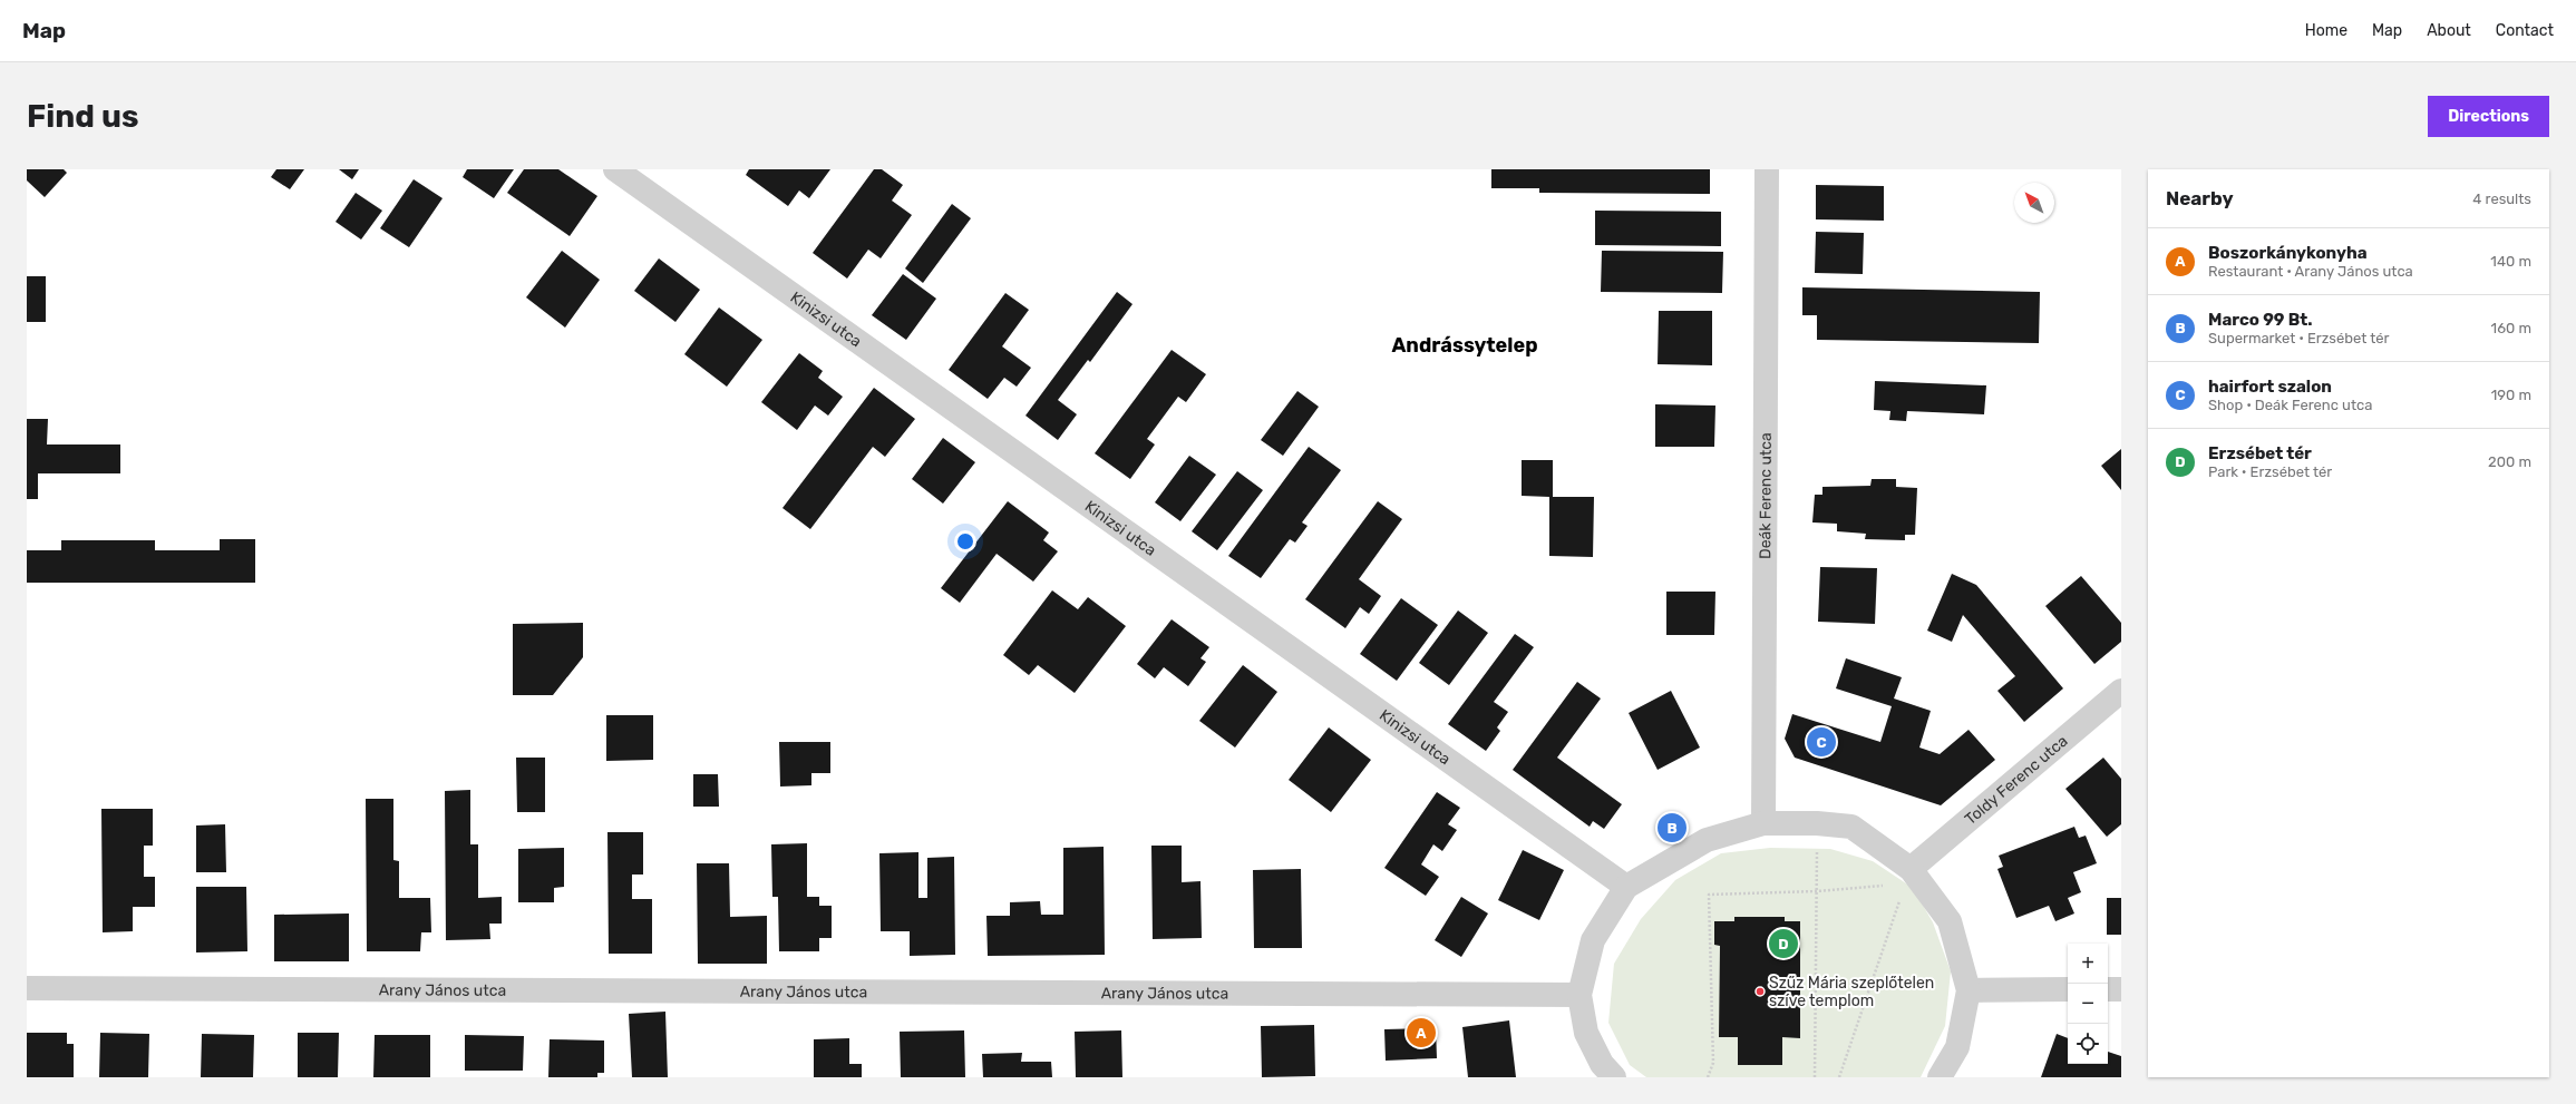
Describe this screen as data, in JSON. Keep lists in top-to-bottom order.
{
  "streets": {
    "street": [
      "Kinizsi utca",
      "Deák Ferenc utca",
      "Toldy Ferenc utca",
      "Arany János utca"
    ]
  },
  "districts": ["Andrássytelep"],
  "places": ["Szűz Mária szeplőtelen szíve templom"],
  "north": "top left",
  "page": {
    "header": "Map",
    "nav": [
      "Home",
      "Map",
      "About",
      "Contact"
    ],
    "buttons": "Directions",
    "title": "Find us",
    "heading": ["Nearby", "4 results"],
    "list": [
      {
        "mark": "A",
        "name": "Boszorkánykonyha",
        "note": "Restaurant · Arany János utca",
        "value": "140 m"
      },
      {
        "mark": "B",
        "name": "Marco 99 Bt.",
        "note": "Supermarket · Erzsébet tér",
        "value": "160 m"
      },
      {
        "mark": "C",
        "name": "hairfort szalon",
        "note": "Shop · Deák Ferenc utca",
        "value": "190 m"
      },
      {
        "mark": "D",
        "name": "Erzsébet tér",
        "note": "Park · Erzsébet tér",
        "value": "200 m"
      }
    ],
    "pins": [
      "C",
      "B",
      "D",
      "A"
    ],
    "map_buttons": ["+", "−"]
  }
}
